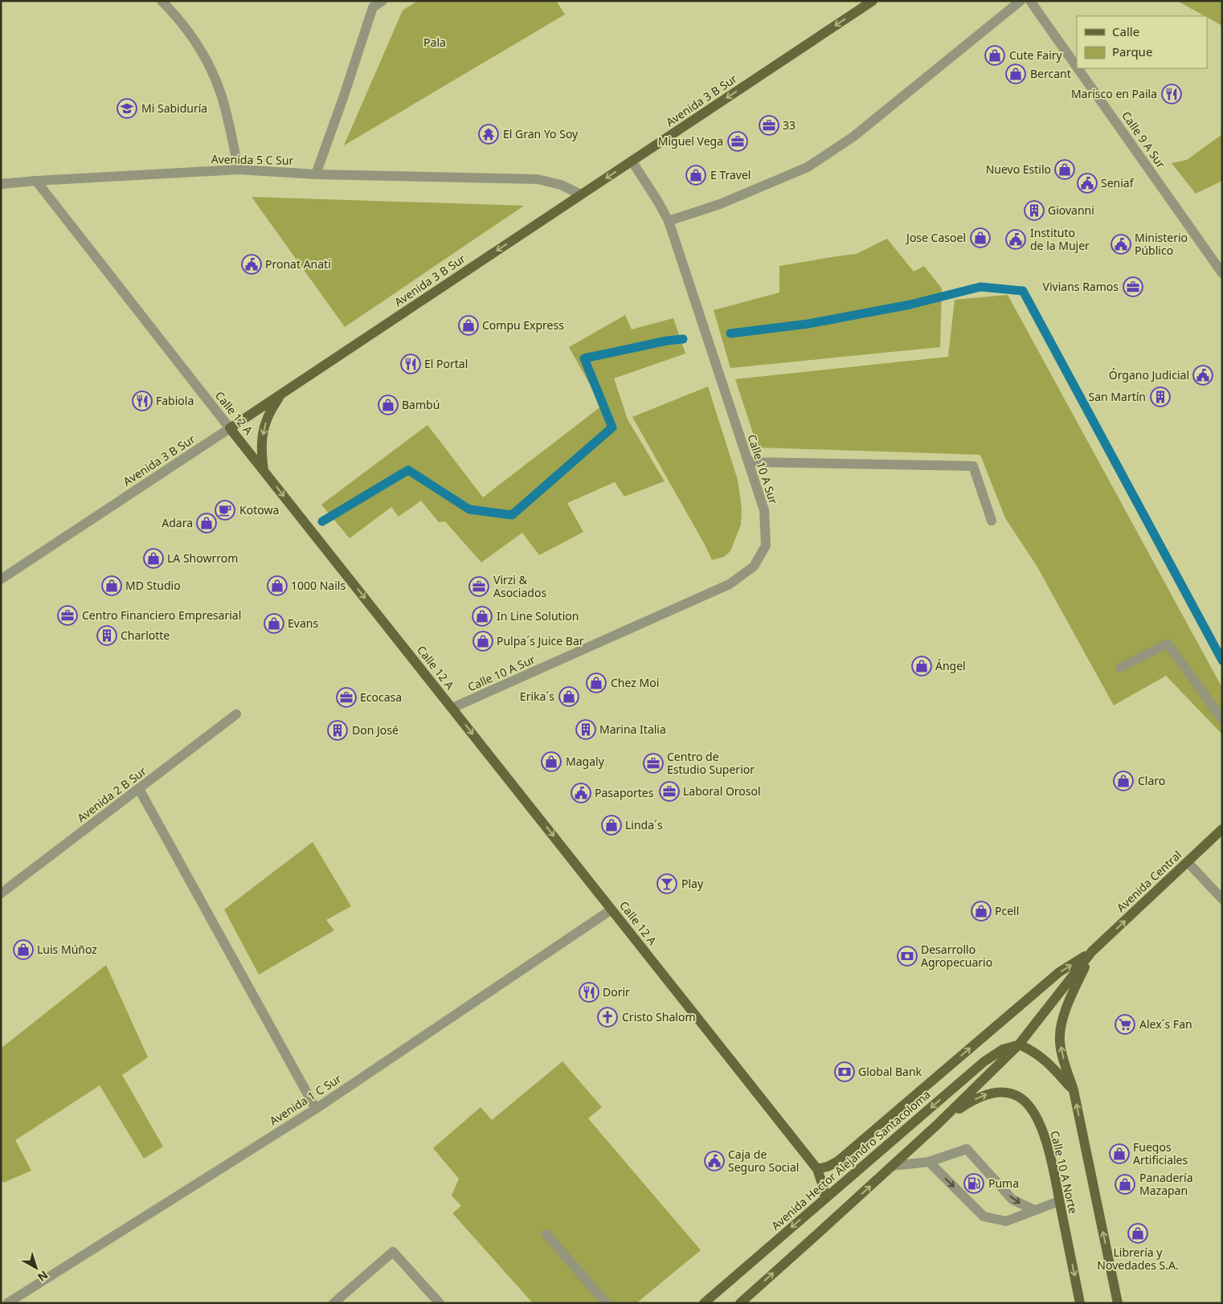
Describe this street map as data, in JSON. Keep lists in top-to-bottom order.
{
  "streets": {
    "main road": [
      "Avenida 3 B Sur",
      "Calle 12 A",
      "Avenida Central",
      "Avenida Hector Alejandro Santacoloma",
      "Calle 10 A Norte"
    ],
    "street": [
      "Calle 9 A Sur",
      "Avenida 5 C Sur",
      "Calle 10 A Sur",
      "Avenida 2 B Sur",
      "Avenida 1 C Sur"
    ]
  },
  "crossings": [
    ["Avenida 3 B Sur", "Avenida 5 C Sur"],
    ["Avenida 3 B Sur", "Calle 12 A"],
    ["Avenida 3 B Sur", "Calle 10 A Sur"],
    ["Avenida 5 C Sur", "Calle 12 A"],
    ["Calle 12 A", "Calle 10 A Sur"],
    ["Calle 12 A", "Avenida 1 C Sur"],
    ["Calle 12 A", "Avenida Hector Alejandro Santacoloma"]
  ],
  "one_way": ["Avenida 3 B Sur", "Calle 12 A", "Avenida Central"],
  "parks": ["Pala"],
  "places": {
    "shop": [
      "Cute Fairy",
      "Bercant",
      "Nuevo Estilo",
      "E Travel",
      "Jose Casoel",
      "Compu Express",
      "Bambú",
      "Adara",
      "LA Showrrom",
      "MD Studio",
      "1000 Nails",
      "In Line Solution",
      "Evans",
      "Pulpa´s Juice Bar",
      "Ángel",
      "Chez Moi",
      "Erika´s",
      "Magaly",
      "Claro",
      "Linda´s",
      "Pcell",
      "Luis Múñoz",
      "Fuegos Artificiales",
      "Panadería Mazapan",
      "Librería y Novedades S.A."
    ],
    "restaurant": [
      "Marisco en Paila",
      "El Portal",
      "Fabiola",
      "Dorir"
    ],
    "school or university": ["Mi Sabiduría"],
    "office": [
      "33",
      "Miguel Vega",
      "Vivians Ramos",
      "Virzi & Asociados",
      "Centro Financiero Empresarial",
      "Ecocasa",
      "Centro de Estudio Superior",
      "Laboral Orosol"
    ],
    "temple": ["El Gran Yo Soy"],
    "public building": [
      "Seniaf",
      "Instituto de la Mujer",
      "Ministerio Público",
      "Pronat Anati",
      "Órgano Judicial",
      "Pasaportes",
      "Caja de Seguro Social"
    ],
    "building": [
      "Giovanni",
      "San Martín",
      "Charlotte",
      "Marina Italia",
      "Don José"
    ],
    "cafe": ["Kotowa"],
    "bar": ["Play"],
    "bank": ["Desarrollo Agropecuario", "Global Bank"],
    "church": ["Cristo Shalom"],
    "supermarket": ["Alex´s Fan"],
    "fuel station": ["Puma"]
  },
  "legend": ["Calle", "Parque"],
  "north": "bottom right"
}
